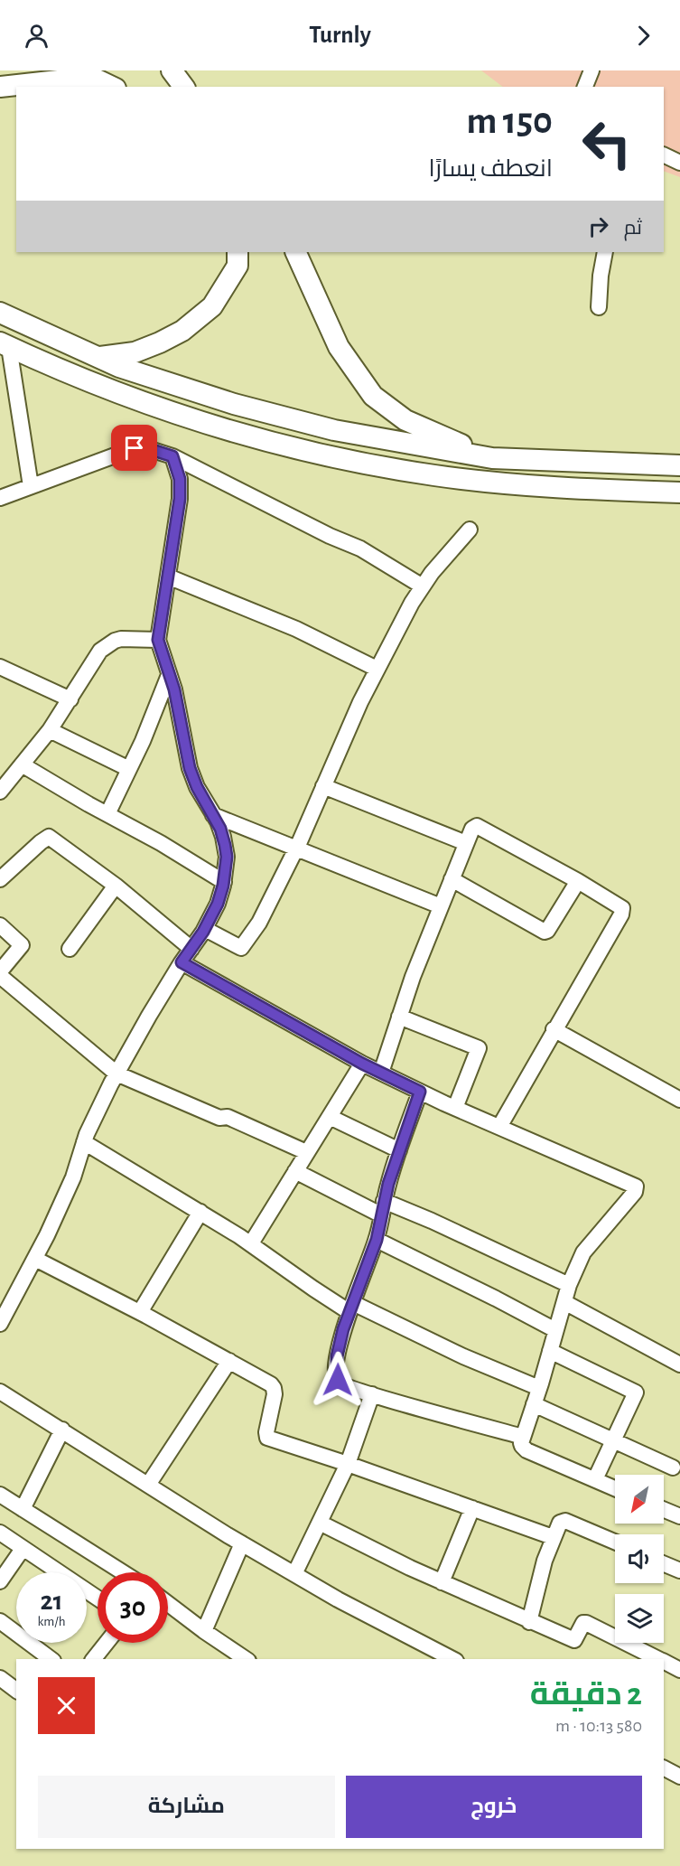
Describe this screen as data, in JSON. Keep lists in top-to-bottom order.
{
  "north": "bottom left",
  "page": {
    "header": "Turnly",
    "turn": ["150 m", "انعطف يسارًا"],
    "then": "ثم",
    "speed": "21 km/h",
    "limit": "30",
    "heading": ["2 دقيقة", "580 m · 10:13"],
    "buttons": ["خروج", "مشاركة"]
  }
}
